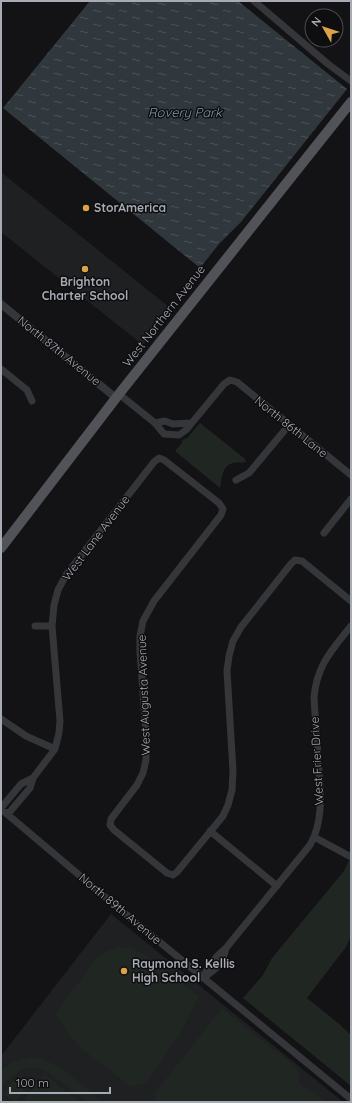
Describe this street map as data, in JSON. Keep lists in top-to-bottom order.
{
  "streets": {
    "main road": ["West Northern Avenue"],
    "street": [
      "North 87th Avenue",
      "North 86th Lane",
      "West Lane Avenue",
      "West Augusta Avenue",
      "West Frier Drive",
      "North 89th Avenue"
    ]
  },
  "crossings": [
    ["West Northern Avenue", "North 87th Avenue"],
    ["West Lane Avenue", "West Augusta Avenue"],
    ["West Lane Avenue", "North 89th Avenue"],
    ["West Frier Drive", "North 89th Avenue"]
  ],
  "water": ["Rovery Park"],
  "places": ["StorAmerica", "Brighton Charter School", "Raymond S. Kellis High School"],
  "scale_bar": "100 m",
  "north": "top left"
}
